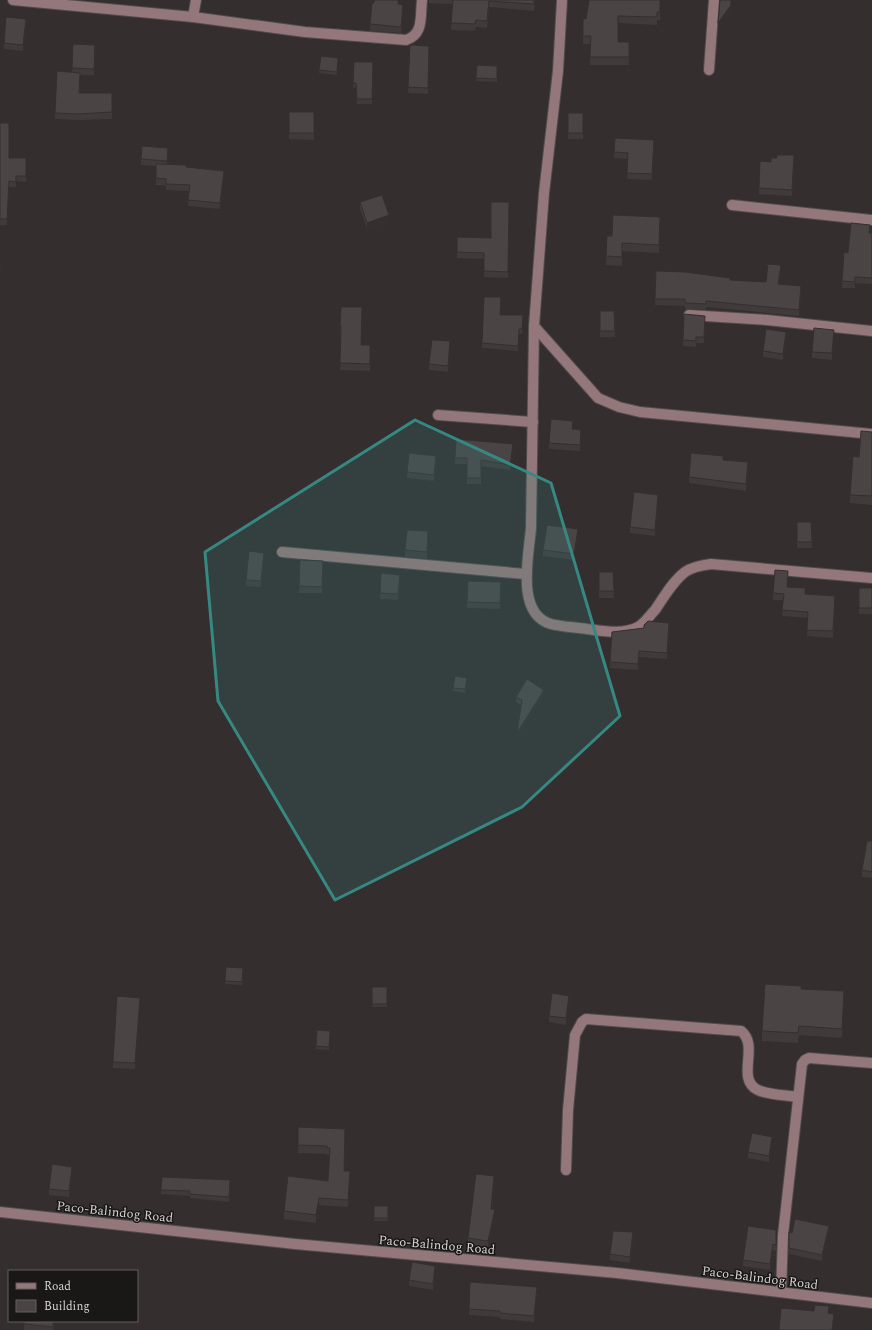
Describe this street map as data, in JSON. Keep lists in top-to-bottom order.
{
  "streets": {
    "street": ["Paco-Balindog Road"]
  },
  "legend": ["Road", "Building"]
}
